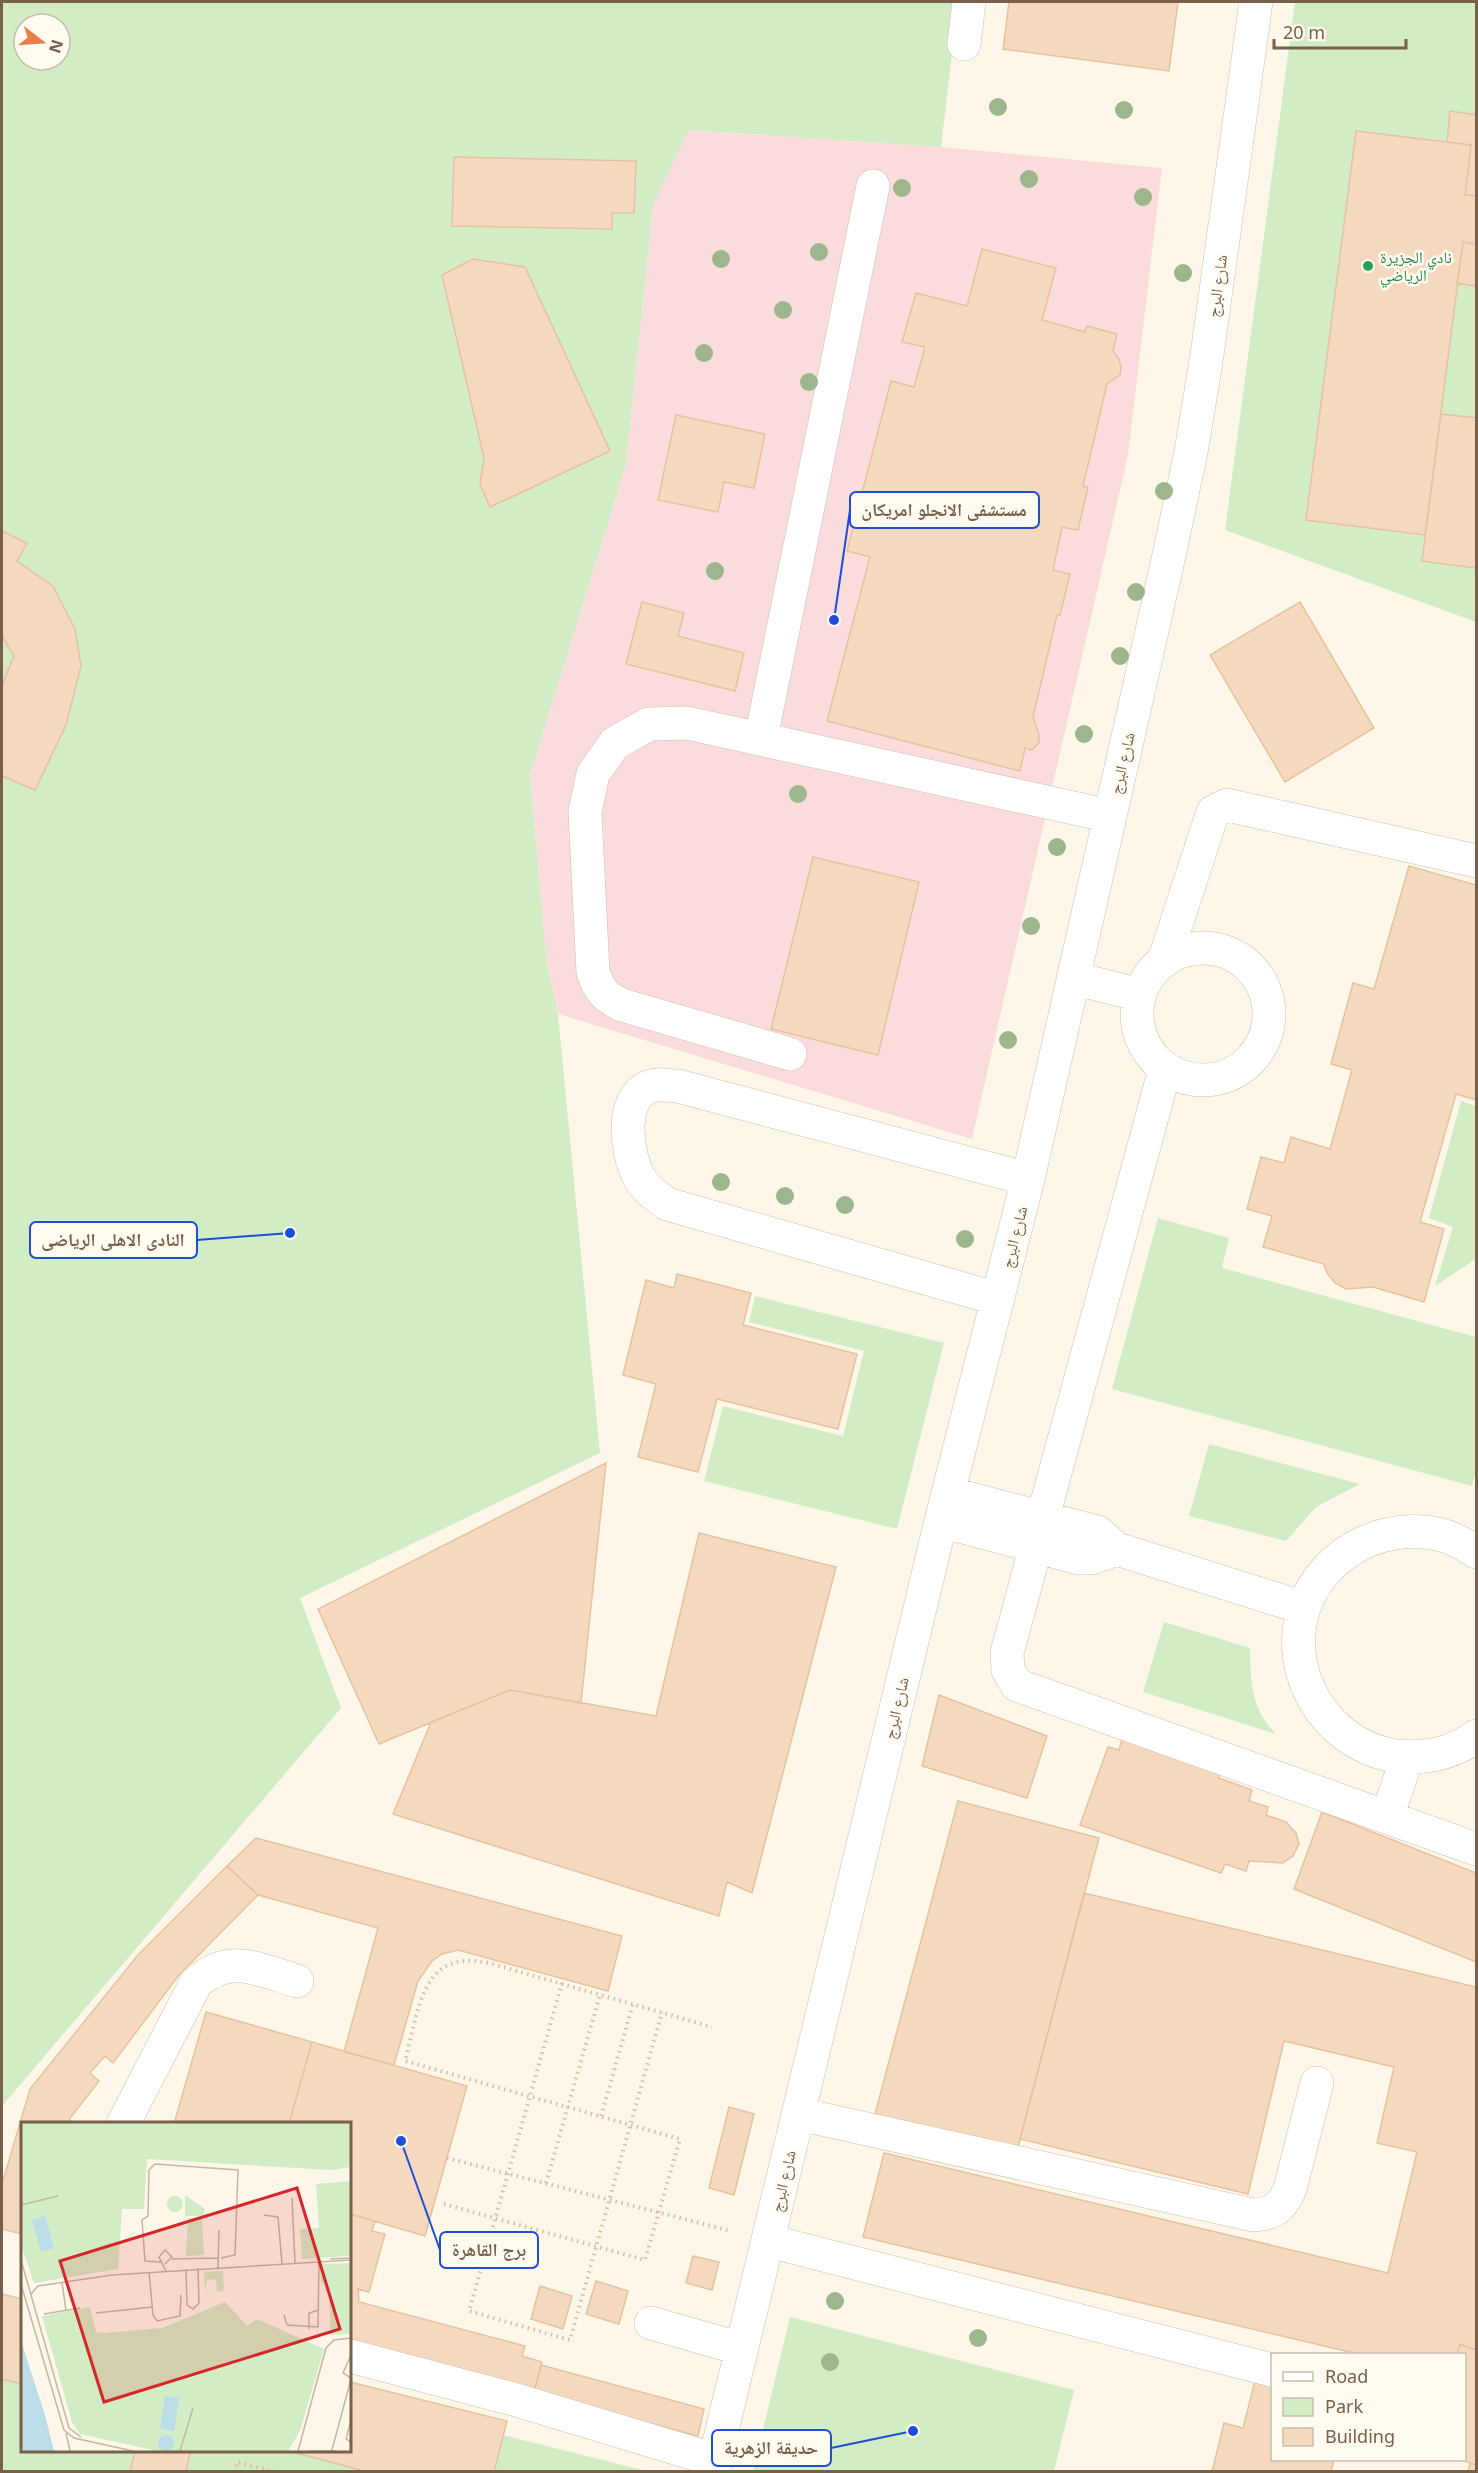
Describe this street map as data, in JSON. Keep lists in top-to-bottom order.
{
  "streets": {
    "street": ["شارع البرج"]
  },
  "places": [
    "نادي الجزيرة الرياضي",
    "مستشفى الانجلو امريكان",
    "النادى الاهلى الرياضى",
    "برج القاهرة",
    "حديقة الزهرية"
  ],
  "legend": ["Road", "Park", "Building"],
  "scale_bar": "20 m",
  "north": "right"
}
